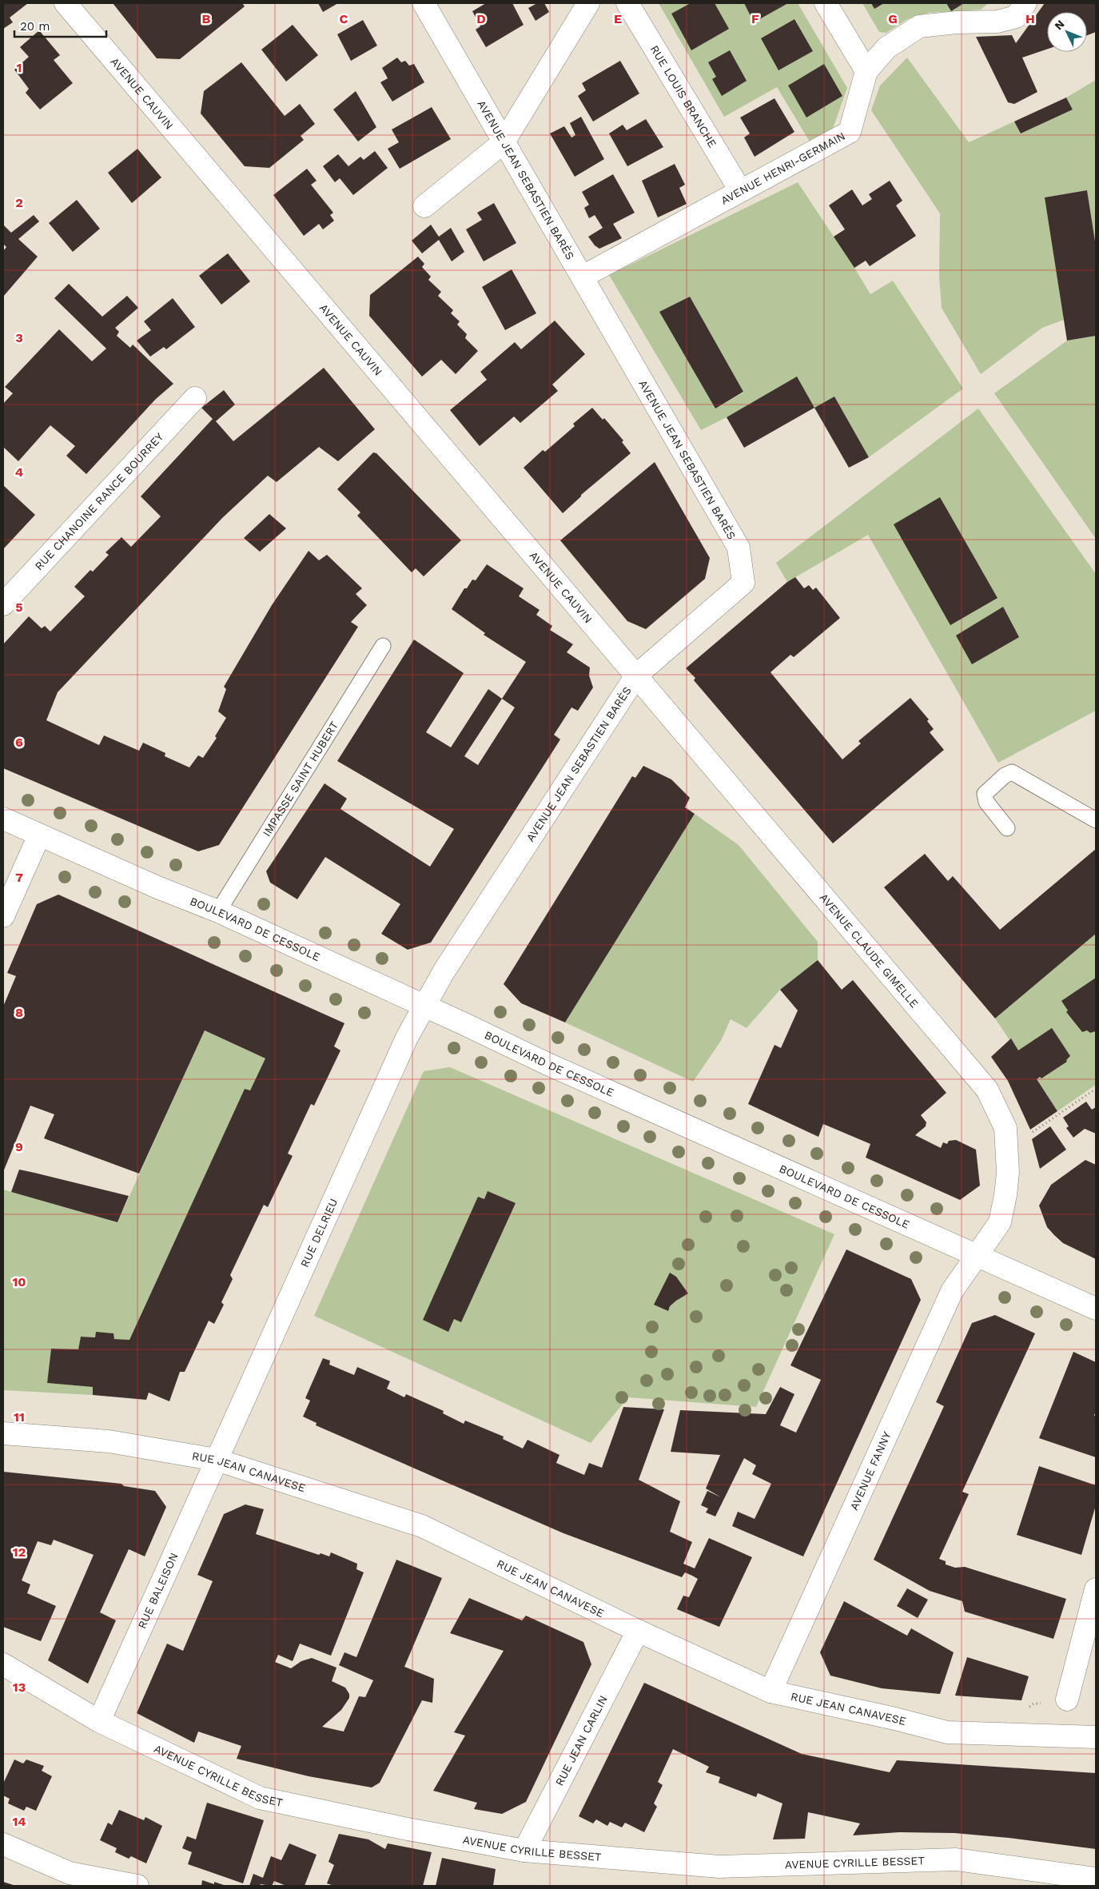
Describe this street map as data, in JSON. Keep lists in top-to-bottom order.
{
  "streets": {
    "street": [
      "AVENUE CAUVIN",
      "RUE LOUIS BRANCHE",
      "AVENUE HENRI-GERMAIN",
      "AVENUE JEAN SEBASTIEN BARÈS",
      "RUE CHANOINE RANCE BOURREY",
      "BOULEVARD DE CESSOLE",
      "AVENUE CLAUDE GIMELLE",
      "RUE DELRIEU",
      "AVENUE FANNY",
      "RUE JEAN CANAVESE",
      "RUE BALEISON",
      "RUE JEAN CARLIN",
      "AVENUE CYRILLE BESSET"
    ],
    "lane": ["IMPASSE SAINT HUBERT"]
  },
  "crossings": [
    ["AVENUE CAUVIN", "AVENUE JEAN SEBASTIEN BARÈS"],
    ["AVENUE CAUVIN", "AVENUE CLAUDE GIMELLE"],
    ["RUE LOUIS BRANCHE", "AVENUE HENRI-GERMAIN"],
    ["AVENUE HENRI-GERMAIN", "AVENUE JEAN SEBASTIEN BARÈS"],
    ["AVENUE JEAN SEBASTIEN BARÈS", "BOULEVARD DE CESSOLE"],
    ["AVENUE JEAN SEBASTIEN BARÈS", "AVENUE CLAUDE GIMELLE"],
    ["AVENUE JEAN SEBASTIEN BARÈS", "RUE DELRIEU"],
    ["IMPASSE SAINT HUBERT", "BOULEVARD DE CESSOLE"],
    ["BOULEVARD DE CESSOLE", "AVENUE CLAUDE GIMELLE"],
    ["BOULEVARD DE CESSOLE", "RUE DELRIEU"],
    ["BOULEVARD DE CESSOLE", "AVENUE FANNY"],
    ["AVENUE CLAUDE GIMELLE", "AVENUE FANNY"],
    ["RUE DELRIEU", "RUE JEAN CANAVESE"],
    ["RUE DELRIEU", "RUE BALEISON"],
    ["AVENUE FANNY", "RUE JEAN CANAVESE"],
    ["RUE JEAN CANAVESE", "RUE BALEISON"],
    ["RUE JEAN CANAVESE", "RUE JEAN CARLIN"],
    ["RUE BALEISON", "AVENUE CYRILLE BESSET"],
    ["RUE JEAN CARLIN", "AVENUE CYRILLE BESSET"]
  ],
  "scale_bar": "20 m",
  "north": "top left",
  "grid": {
    "columns": [
      "B",
      "C",
      "D",
      "E",
      "F",
      "G",
      "H"
    ],
    "rows": [
      "1",
      "2",
      "3",
      "4",
      "5",
      "6",
      "7",
      "8",
      "9",
      "10",
      "11",
      "12",
      "13",
      "14"
    ]
  }
}
